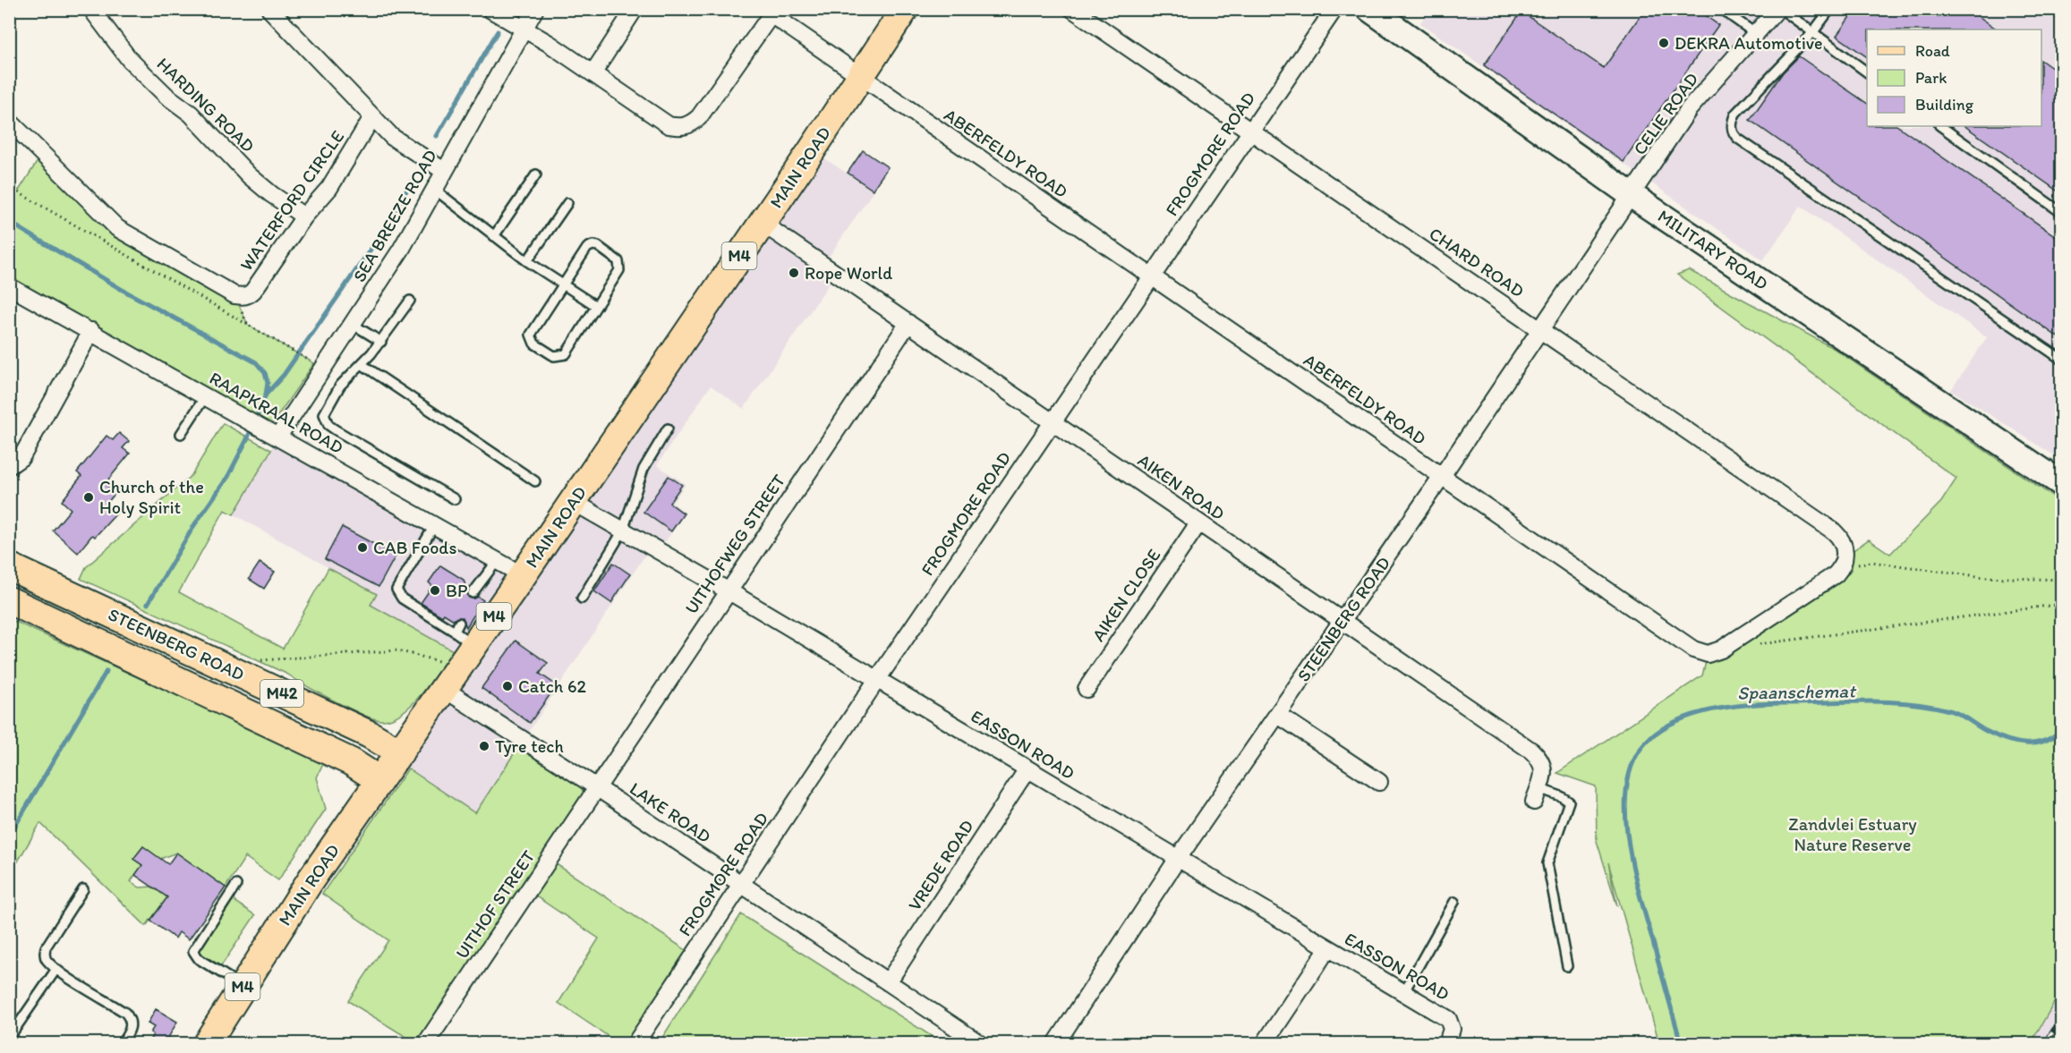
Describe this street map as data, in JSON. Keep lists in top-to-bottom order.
{
  "streets": {
    "main road": [
      "MAIN ROAD",
      "MILITARY ROAD",
      "M4",
      "STEENBERG ROAD",
      "M42"
    ],
    "street": [
      "HARDING ROAD",
      "CELIE ROAD",
      "ABERFELDY ROAD",
      "FROGMORE ROAD",
      "WATERFORD CIRCLE",
      "SEA BREEZE ROAD",
      "CHARD ROAD",
      "RAAPKRAAL ROAD",
      "AIKEN ROAD",
      "UITHOFWEG STREET",
      "AIKEN CLOSE",
      "EASSON ROAD",
      "LAKE ROAD",
      "VREDE ROAD",
      "UITHOF STREET"
    ]
  },
  "crossings": [
    ["HARDING ROAD", "WATERFORD CIRCLE"],
    ["CELIE ROAD", "MILITARY ROAD"],
    ["CELIE ROAD", "STEENBERG ROAD"],
    ["ABERFELDY ROAD", "FROGMORE ROAD"],
    ["ABERFELDY ROAD", "MAIN ROAD"],
    ["ABERFELDY ROAD", "CHARD ROAD"],
    ["ABERFELDY ROAD", "STEENBERG ROAD"],
    ["FROGMORE ROAD", "CHARD ROAD"],
    ["FROGMORE ROAD", "AIKEN ROAD"],
    ["FROGMORE ROAD", "EASSON ROAD"],
    ["FROGMORE ROAD", "LAKE ROAD"],
    ["MAIN ROAD", "RAAPKRAAL ROAD"],
    ["MAIN ROAD", "AIKEN ROAD"],
    ["MAIN ROAD", "STEENBERG ROAD"],
    ["MAIN ROAD", "EASSON ROAD"],
    ["MAIN ROAD", "LAKE ROAD"],
    ["SEA BREEZE ROAD", "RAAPKRAAL ROAD"],
    ["MILITARY ROAD", "STEENBERG ROAD"],
    ["CHARD ROAD", "STEENBERG ROAD"],
    ["AIKEN ROAD", "UITHOFWEG STREET"],
    ["AIKEN ROAD", "AIKEN CLOSE"],
    ["AIKEN ROAD", "STEENBERG ROAD"],
    ["UITHOFWEG STREET", "EASSON ROAD"],
    ["UITHOFWEG STREET", "LAKE ROAD"],
    ["UITHOFWEG STREET", "UITHOF STREET"],
    ["STEENBERG ROAD", "EASSON ROAD"],
    ["EASSON ROAD", "VREDE ROAD"],
    ["LAKE ROAD", "VREDE ROAD"],
    ["LAKE ROAD", "UITHOF STREET"]
  ],
  "water": ["Spaanschemat"],
  "parks": ["Zandvlei Estuary Nature Reserve"],
  "places": [
    "DEKRA Automotive",
    "Rope World",
    "Church of the Holy Spirit",
    "CAB Foods",
    "BP",
    "Catch 62",
    "Tyre tech"
  ],
  "legend": ["Road", "Park", "Building"]
}
